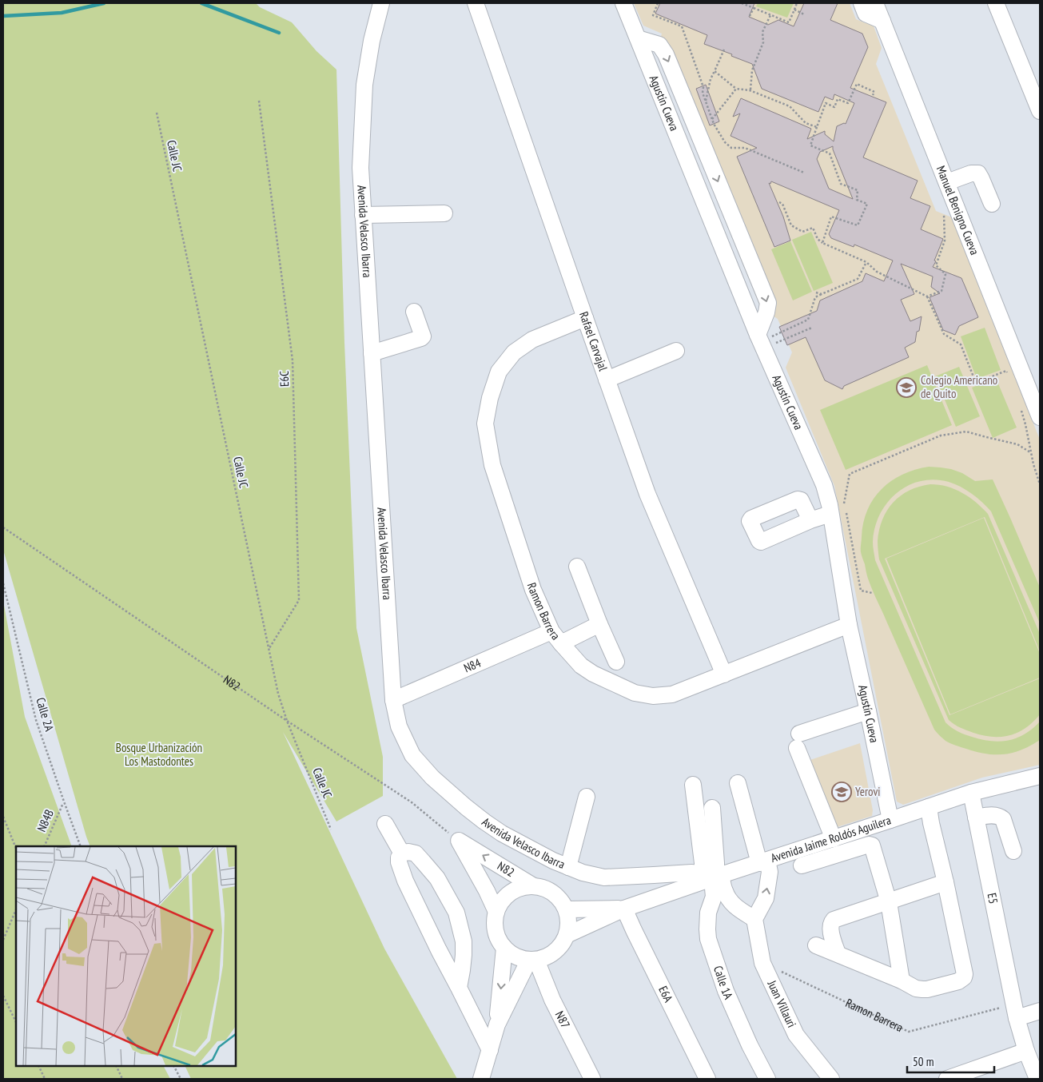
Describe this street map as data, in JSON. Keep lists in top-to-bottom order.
{
  "streets": {
    "street": [
      "Agustín Cueva",
      "Manuel Benigno Cueva",
      "Avenida Velasco Ibarra",
      "Rafael Carvajal",
      "Ramon Barrera",
      "N84",
      "N82",
      "Avenida Jaime Roldós Aguilera",
      "E5",
      "Calle 1A",
      "E6A",
      "Juan Villauri",
      "N87"
    ],
    "path": [
      "Calle JC",
      "E6C",
      "Calle 2A",
      "N84B"
    ]
  },
  "crossings": [
    ["Agustín Cueva", "Ramon Barrera"],
    ["Agustín Cueva", "Avenida Jaime Roldós Aguilera"],
    ["Calle JC", "E6C"],
    ["Calle JC", "N82"],
    ["Avenida Velasco Ibarra", "N84"],
    ["Avenida Velasco Ibarra", "Avenida Jaime Roldós Aguilera"],
    ["Avenida Velasco Ibarra", "Calle 1A"],
    ["Rafael Carvajal", "Ramon Barrera"],
    ["Ramon Barrera", "N84"],
    ["Ramon Barrera", "E5"],
    ["Ramon Barrera", "Juan Villauri"],
    ["N82", "Avenida Jaime Roldós Aguilera"],
    ["N82", "N87"],
    ["Calle 2A", "N84B"],
    ["Avenida Jaime Roldós Aguilera", "E5"],
    ["Avenida Jaime Roldós Aguilera", "Calle 1A"],
    ["Avenida Jaime Roldós Aguilera", "E6A"],
    ["Avenida Jaime Roldós Aguilera", "N87"]
  ],
  "parks": ["Bosque Urbanización Los Mastodontes"],
  "places": {
    "school or university": ["Colegio Americano de Quito", "Yerovi"]
  },
  "scale_bar": "50 m"
}
